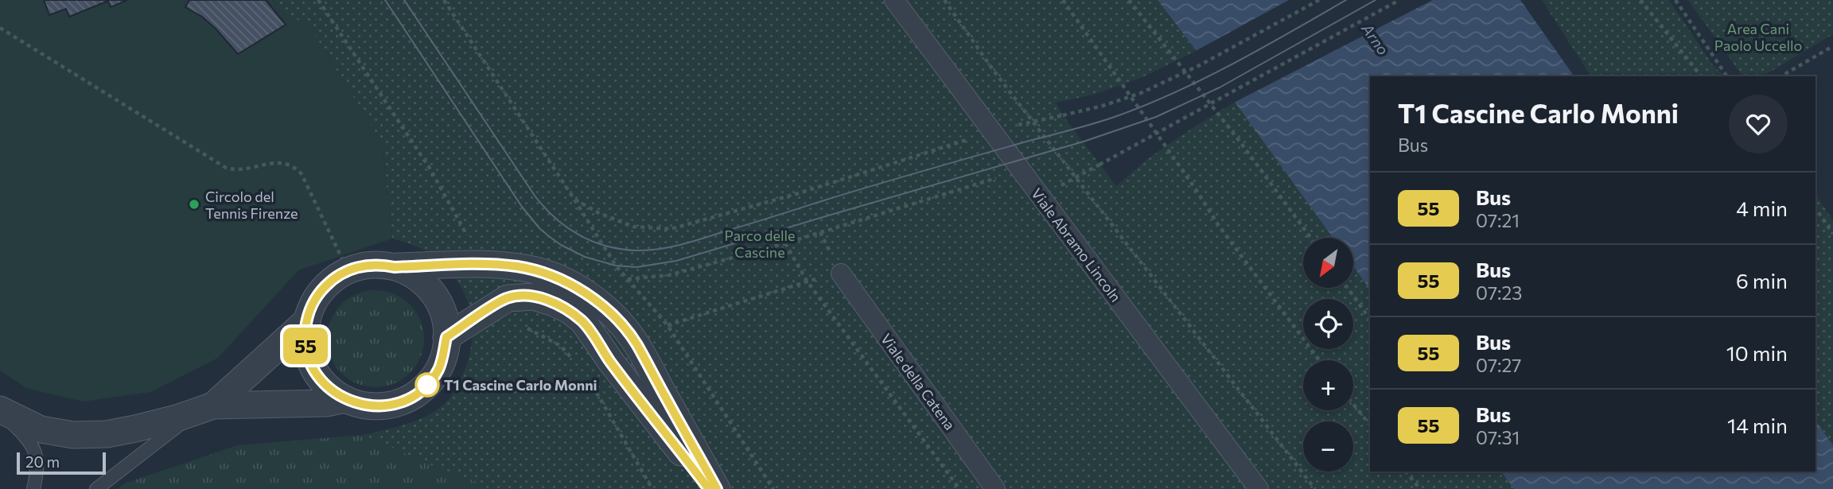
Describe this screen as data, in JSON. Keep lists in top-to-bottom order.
{
  "streets": {
    "street": ["Viale Abramo Lincoln", "Viale della Catena"]
  },
  "water": ["Arno"],
  "parks": ["Area Cani Paolo Uccello", "Parco delle Cascine"],
  "places": ["Circolo del Tennis Firenze", "T1 Cascine Carlo Monni"],
  "lines": ["bus line 55"],
  "scale_bar": "20 m",
  "north": "bottom left",
  "page": {
    "on_map": "55",
    "heading": ["T1 Cascine Carlo Monni", "Bus"],
    "list": [
      {
        "mark": "55",
        "name": "Bus",
        "note": "07:21",
        "value": "4 min"
      },
      {
        "mark": "55",
        "name": "Bus",
        "note": "07:23",
        "value": "6 min"
      },
      {
        "mark": "55",
        "name": "Bus",
        "note": "07:27",
        "value": "10 min"
      },
      {
        "mark": "55",
        "name": "Bus",
        "note": "07:31",
        "value": "14 min"
      }
    ],
    "map_buttons": ["+", "−"],
    "scale": "20 m"
  }
}
